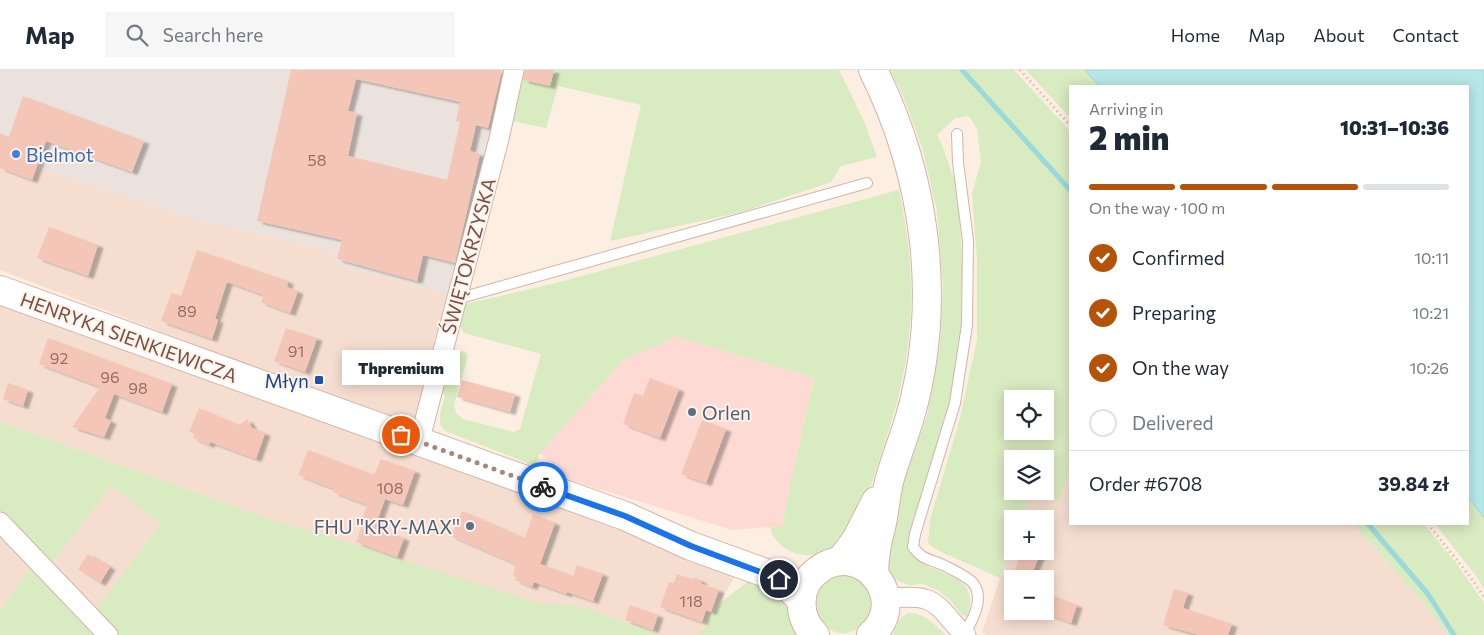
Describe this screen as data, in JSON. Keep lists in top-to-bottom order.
{
  "streets": {
    "street": ["ŚWIĘTOKRZYSKA", "HENRYKA SIENKIEWICZA"]
  },
  "crossings": [
    ["ŚWIĘTOKRZYSKA", "HENRYKA SIENKIEWICZA"]
  ],
  "places": {
    "other": [
      "Bielmot",
      "Orlen",
      "Thpremium",
      "FHU ''KRY-MAX''"
    ],
    "transit": ["Młyn"]
  },
  "house_numbers": [
    "58",
    "89",
    "91",
    "92",
    "96",
    "98",
    "108",
    "118"
  ],
  "page": {
    "header": "Map",
    "search": "Search here",
    "nav": [
      "Home",
      "Map",
      "About",
      "Contact"
    ],
    "heading": ["2 min", "Arriving in", "10:31–10:36"],
    "panel": ["Order #6708", "39.84 zł"],
    "bar": "On the way · 100 m",
    "list": [
      ["Confirmed", "10:11"],
      ["Preparing", "10:21"],
      ["On the way", "10:26"],
      "Delivered"
    ],
    "bubble": "Thpremium",
    "map_buttons": ["+", "−"]
  }
}
